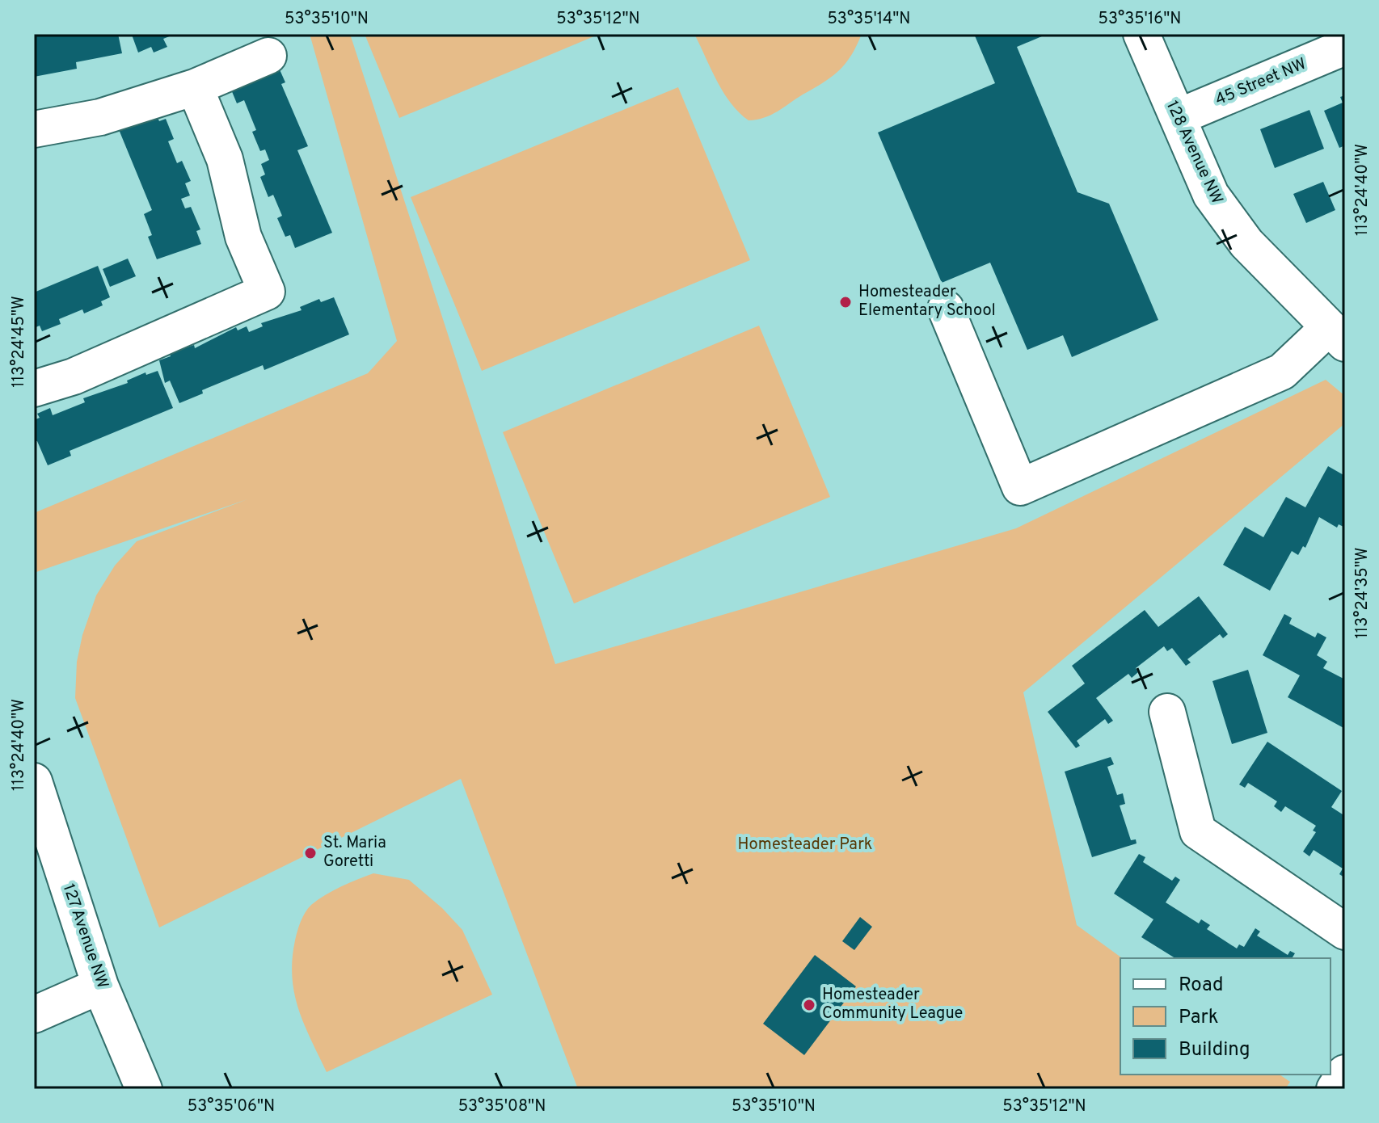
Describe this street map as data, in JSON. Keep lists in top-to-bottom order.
{
  "streets": {
    "street": ["45 Street NW", "128 Avenue NW", "127 Avenue NW"]
  },
  "crossings": [
    ["45 Street NW", "128 Avenue NW"]
  ],
  "parks": ["Homesteader Park"],
  "places": ["Homesteader Elementary School", "St. Maria Goretti", "Homesteader Community League"],
  "legend": ["Road", "Park", "Building"],
  "coordinates": [
    "53°35'10\"N",
    "53°35'12\"N",
    "53°35'14\"N",
    "53°35'16\"N",
    "113°24'40\"W",
    "113°24'45\"W",
    "113°24'35\"W",
    "53°35'06\"N",
    "53°35'08\"N"
  ]
}
